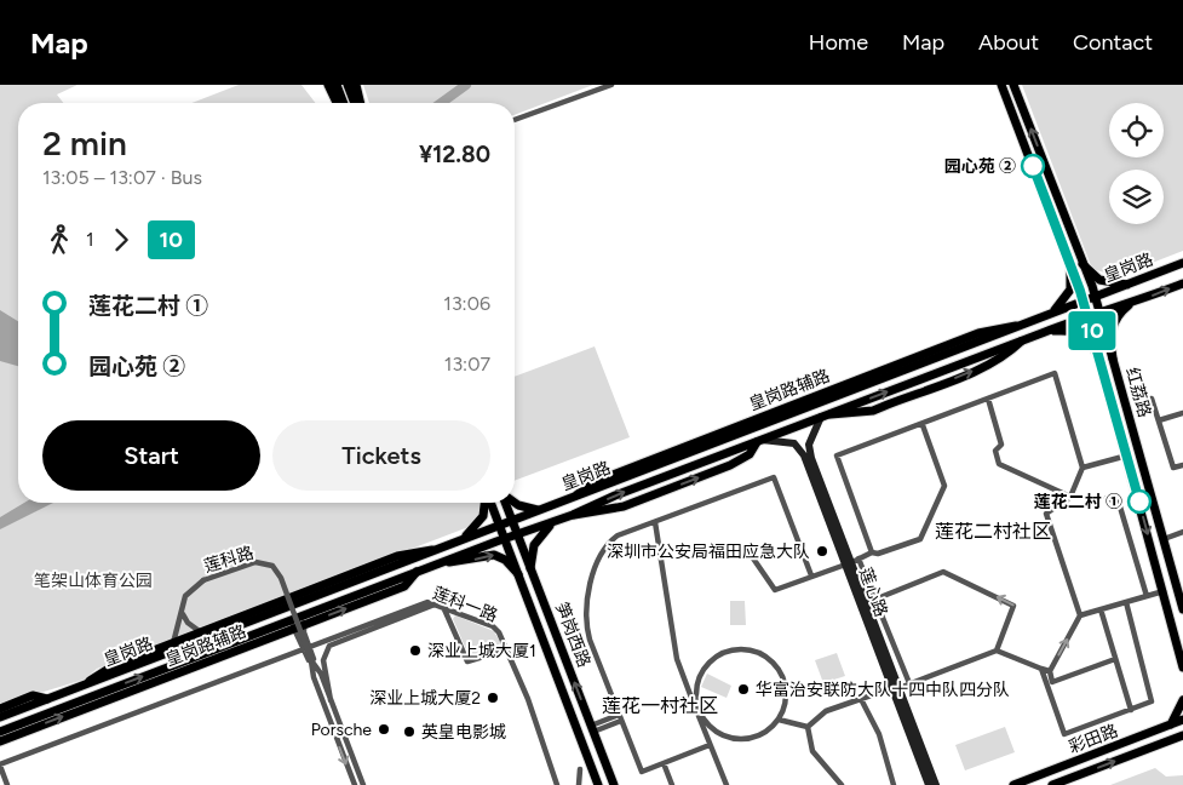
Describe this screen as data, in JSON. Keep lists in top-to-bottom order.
{
  "streets": {
    "main road": [
      "皇岗路",
      "皇岗路辅路",
      "红荔路",
      "莲心路",
      "笋岗西路",
      "彩田路"
    ],
    "street": ["莲科路", "莲科一路"]
  },
  "crossings": [
    ["皇岗路", "皇岗路辅路"],
    ["皇岗路", "红荔路"],
    ["皇岗路", "莲心路"],
    ["皇岗路", "笋岗西路"],
    ["皇岗路辅路", "莲科路"],
    ["莲科路", "莲科一路"]
  ],
  "districts": ["莲花二村社区", "莲花一村社区"],
  "parks": ["笔架山体育公园"],
  "places": [
    "园心苑 ②",
    "莲花二村 ①",
    "深圳市公安局福田应急大队",
    "深业上城大厦1",
    "华富治安联防大队十四中队四分队",
    "深业上城大厦2",
    "Porsche",
    "英皇电影城"
  ],
  "lines": ["bus line 10"],
  "page": {
    "header": "Map",
    "nav": [
      "Home",
      "Map",
      "About",
      "Contact"
    ],
    "on_map": "10",
    "heading": ["2 min", "13:05 – 13:07 · Bus", "¥12.80"],
    "legs": ["1", "10"],
    "list": [
      {
        "name": "莲花二村 ①",
        "value": "13:06"
      },
      {
        "name": "园心苑 ②",
        "value": "13:07"
      }
    ],
    "buttons": ["Start", "Tickets"]
  }
}
